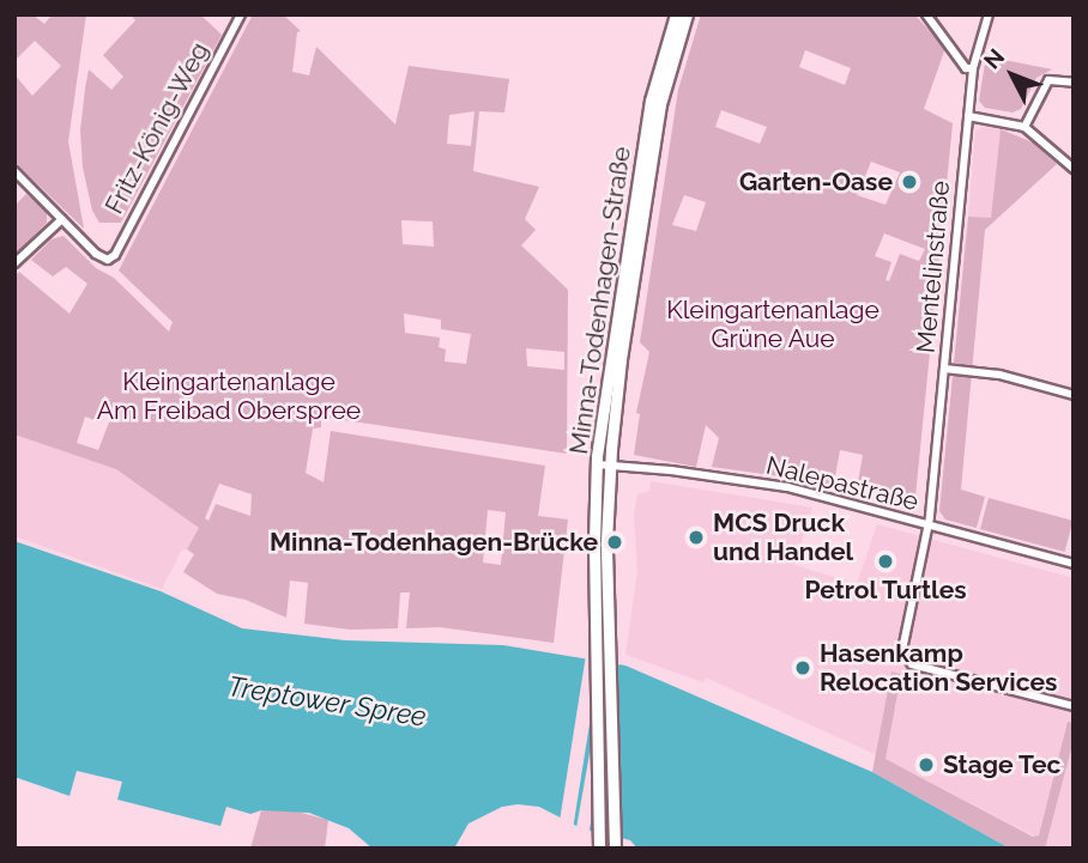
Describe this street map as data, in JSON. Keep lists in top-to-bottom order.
{
  "streets": {
    "main road": ["Minna-Todenhagen-Straße"],
    "street": ["Fritz-König-Weg", "Mentelinstraße", "Nalepastraße"]
  },
  "crossings": [
    ["Mentelinstraße", "Nalepastraße"],
    ["Minna-Todenhagen-Straße", "Nalepastraße"]
  ],
  "water": ["Treptower Spree"],
  "parks": ["Kleingartenanlage Grüne Aue", "Kleingartenanlage Am Freibad Oberspree"],
  "places": [
    "Garten-Oase",
    "MCS Druck und Handel",
    "Minna-Todenhagen-Brücke",
    "Petrol Turtles",
    "Hasenkamp Relocation Services",
    "Stage Tec"
  ],
  "north": "top left"
}
